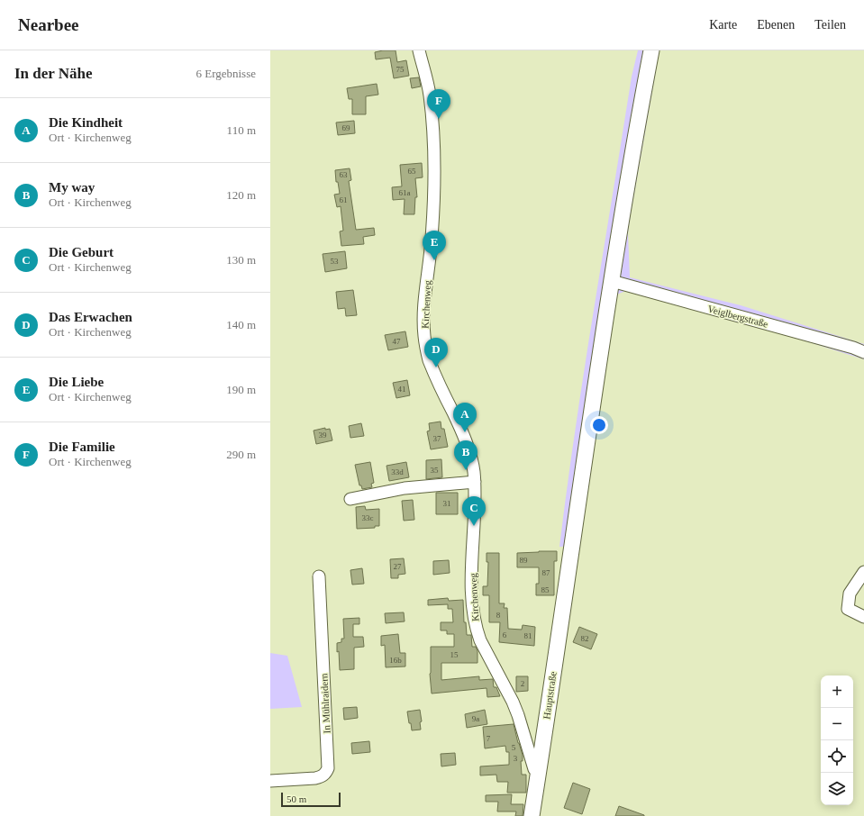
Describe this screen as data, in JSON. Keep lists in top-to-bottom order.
{
  "streets": {
    "main road": ["Hauptstraße"],
    "street": ["Kirchenweg", "Veiglbergstraße", "In Mühlraidern"]
  },
  "crossings": [
    ["Kirchenweg", "Hauptstraße"],
    ["Veiglbergstraße", "Hauptstraße"]
  ],
  "house_numbers": [
    "75",
    "69",
    "65",
    "63",
    "61a",
    "61",
    "53",
    "47",
    "41",
    "39",
    "37",
    "35",
    "33d",
    "31",
    "33c",
    "89",
    "27",
    "87",
    "85",
    "8",
    "6",
    "81",
    "82",
    "15",
    "16b",
    "2",
    "9a",
    "7",
    "5",
    "3"
  ],
  "scale_bar": "50 m",
  "page": {
    "header": "Nearbee",
    "nav": ["Karte", "Ebenen", "Teilen"],
    "heading": ["In der Nähe", "6 Ergebnisse"],
    "pins": [
      "F",
      "E",
      "D",
      "A",
      "B",
      "C"
    ],
    "list": [
      {
        "mark": "A",
        "name": "Die Kindheit",
        "note": "Ort · Kirchenweg",
        "value": "110 m"
      },
      {
        "mark": "B",
        "name": "My way",
        "note": "Ort · Kirchenweg",
        "value": "120 m"
      },
      {
        "mark": "C",
        "name": "Die Geburt",
        "note": "Ort · Kirchenweg",
        "value": "130 m"
      },
      {
        "mark": "D",
        "name": "Das Erwachen",
        "note": "Ort · Kirchenweg",
        "value": "140 m"
      },
      {
        "mark": "E",
        "name": "Die Liebe",
        "note": "Ort · Kirchenweg",
        "value": "190 m"
      },
      {
        "mark": "F",
        "name": "Die Familie",
        "note": "Ort · Kirchenweg",
        "value": "290 m"
      }
    ],
    "map_buttons": ["+", "−"],
    "scale": "50 m"
  }
}
